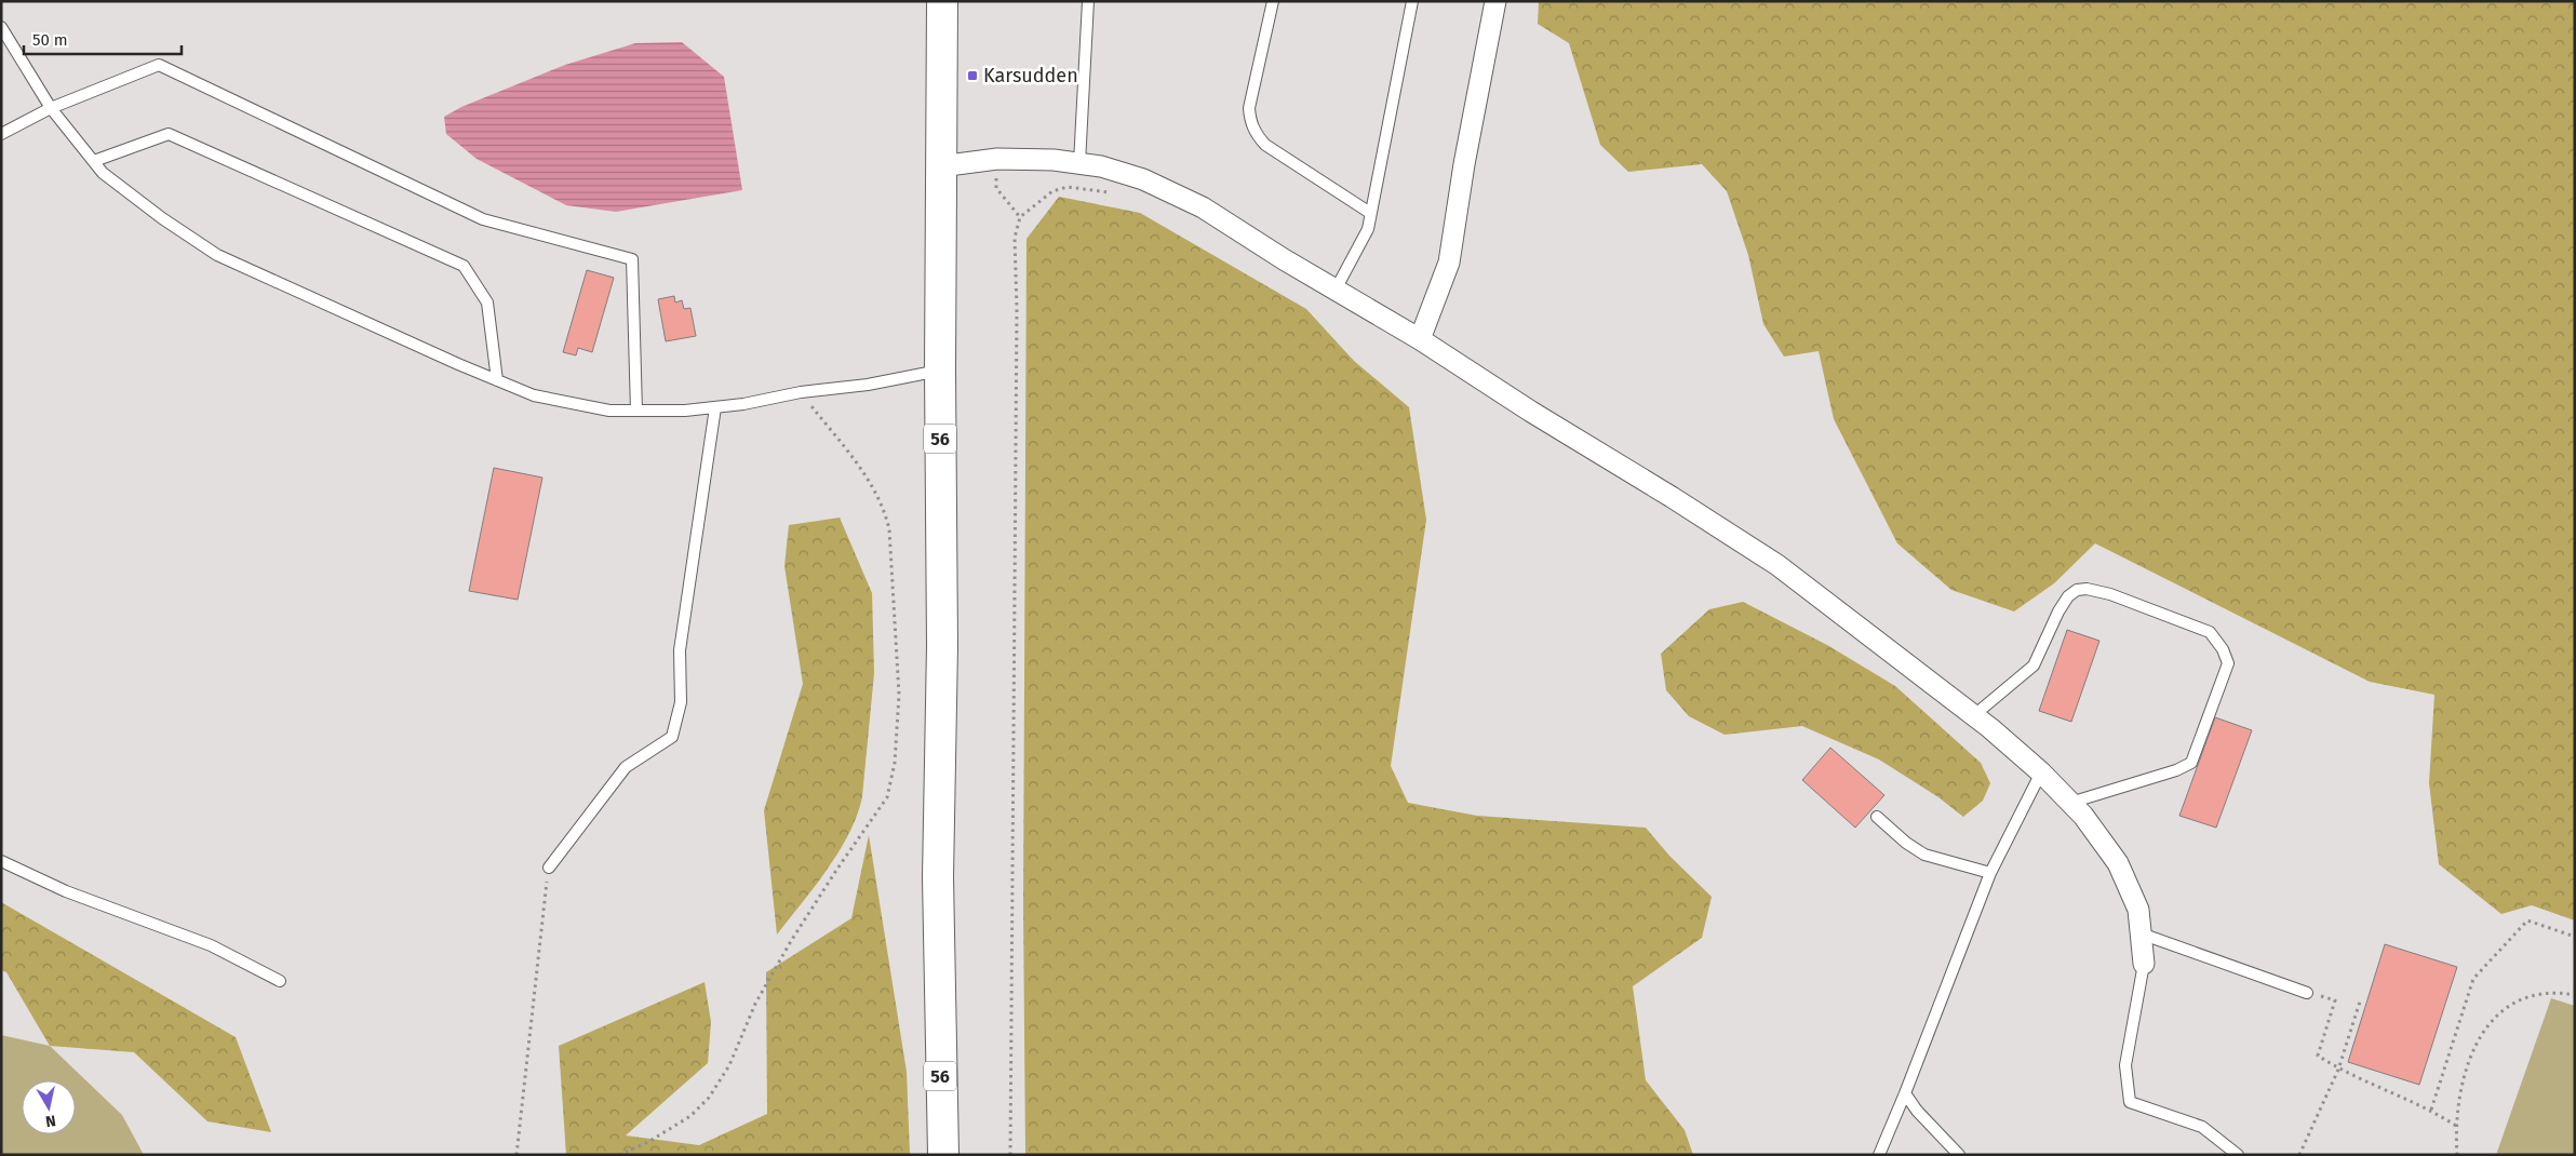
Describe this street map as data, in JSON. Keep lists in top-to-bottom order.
{
  "streets": {
    "highway": ["56"]
  },
  "places": {
    "transit": ["Karsudden"]
  },
  "scale_bar": "50 m",
  "north": "bottom"
}
